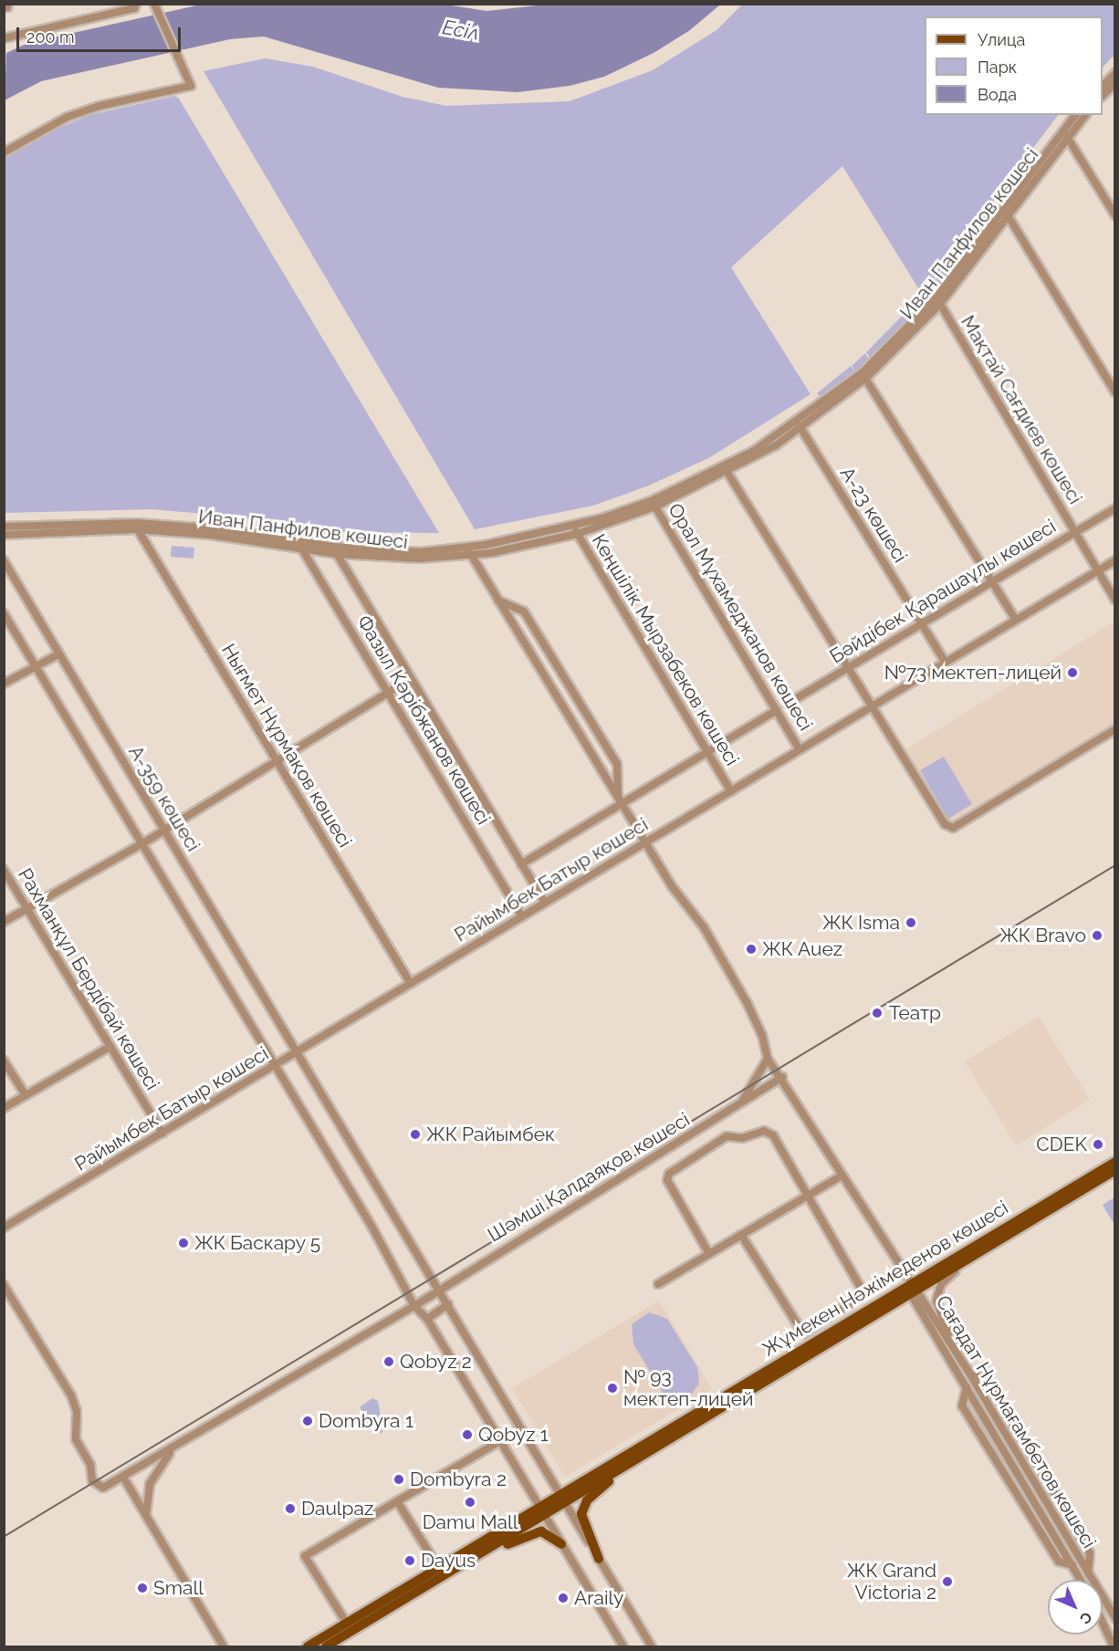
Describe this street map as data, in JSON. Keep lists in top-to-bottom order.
{
  "streets": {
    "main road": ["Жұмекен Нәжімеденов көшесі"],
    "street": [
      "Иван Панфилов көшесі",
      "Мақтай Сағдиев көшесі",
      "А-23 көшесі",
      "Бәйдібек Қарашаұлы көшесі",
      "Орал Мұхамеджанов көшесі",
      "Кеңшілік Мырзабеков көшесі",
      "Фазыл Кәрібжанов көшесі",
      "Нығмет Нұрмақов көшесі",
      "А-359 көшесі",
      "Райымбек Батыр көшесі",
      "Рахманқұл Бердібай көшесі",
      "Шәмші Қалдаяқов көшесі",
      "Сағадат Нұрмағамбетов көшесі"
    ]
  },
  "crossings": [
    ["Иван Панфилов көшесі", "Мақтай Сағдиев көшесі"],
    ["Иван Панфилов көшесі", "А-23 көшесі"],
    ["Иван Панфилов көшесі", "Орал Мұхамеджанов көшесі"],
    ["Иван Панфилов көшесі", "Кеңшілік Мырзабеков көшесі"],
    ["Иван Панфилов көшесі", "Фазыл Кәрібжанов көшесі"],
    ["Иван Панфилов көшесі", "Нығмет Нұрмақов көшесі"],
    ["Мақтай Сағдиев көшесі", "Бәйдібек Қарашаұлы көшесі"],
    ["Мақтай Сағдиев көшесі", "Райымбек Батыр көшесі"],
    ["А-23 көшесі", "Бәйдібек Қарашаұлы көшесі"],
    ["А-23 көшесі", "Райымбек Батыр көшесі"],
    ["Орал Мұхамеджанов көшесі", "Райымбек Батыр көшесі"],
    ["Кеңшілік Мырзабеков көшесі", "Райымбек Батыр көшесі"],
    ["Фазыл Кәрібжанов көшесі", "Райымбек Батыр көшесі"],
    ["Нығмет Нұрмақов көшесі", "Райымбек Батыр көшесі"],
    ["А-359 көшесі", "Райымбек Батыр көшесі"],
    ["А-359 көшесі", "Шәмші Қалдаяқов көшесі"],
    ["А-359 көшесі", "Жұмекен Нәжімеденов көшесі"],
    ["Райымбек Батыр көшесі", "Рахманқұл Бердібай көшесі"],
    ["Шәмші Қалдаяқов көшесі", "Сағадат Нұрмағамбетов көшесі"],
    ["Жұмекен Нәжімеденов көшесі", "Сағадат Нұрмағамбетов көшесі"]
  ],
  "water": ["Есіл"],
  "places": [
    "№73 мектеп-лицей",
    "ЖК Isma",
    "ЖК Bravo",
    "ЖК Auez",
    "Театр",
    "ЖК Райымбек",
    "CDEK",
    "ЖК Баскару 5",
    "Qobyz 2",
    "№ 93 мектеп-лицей",
    "Dombyra 1",
    "Qobyz 1",
    "Dombyra 2",
    "Damu Mall",
    "Daulpaz",
    "Dayus",
    "ЖК Grand Victoria 2",
    "Small",
    "Araily"
  ],
  "legend": ["Улица", "Парк", "Вода"],
  "scale_bar": "200 m",
  "north": "bottom right"
}
